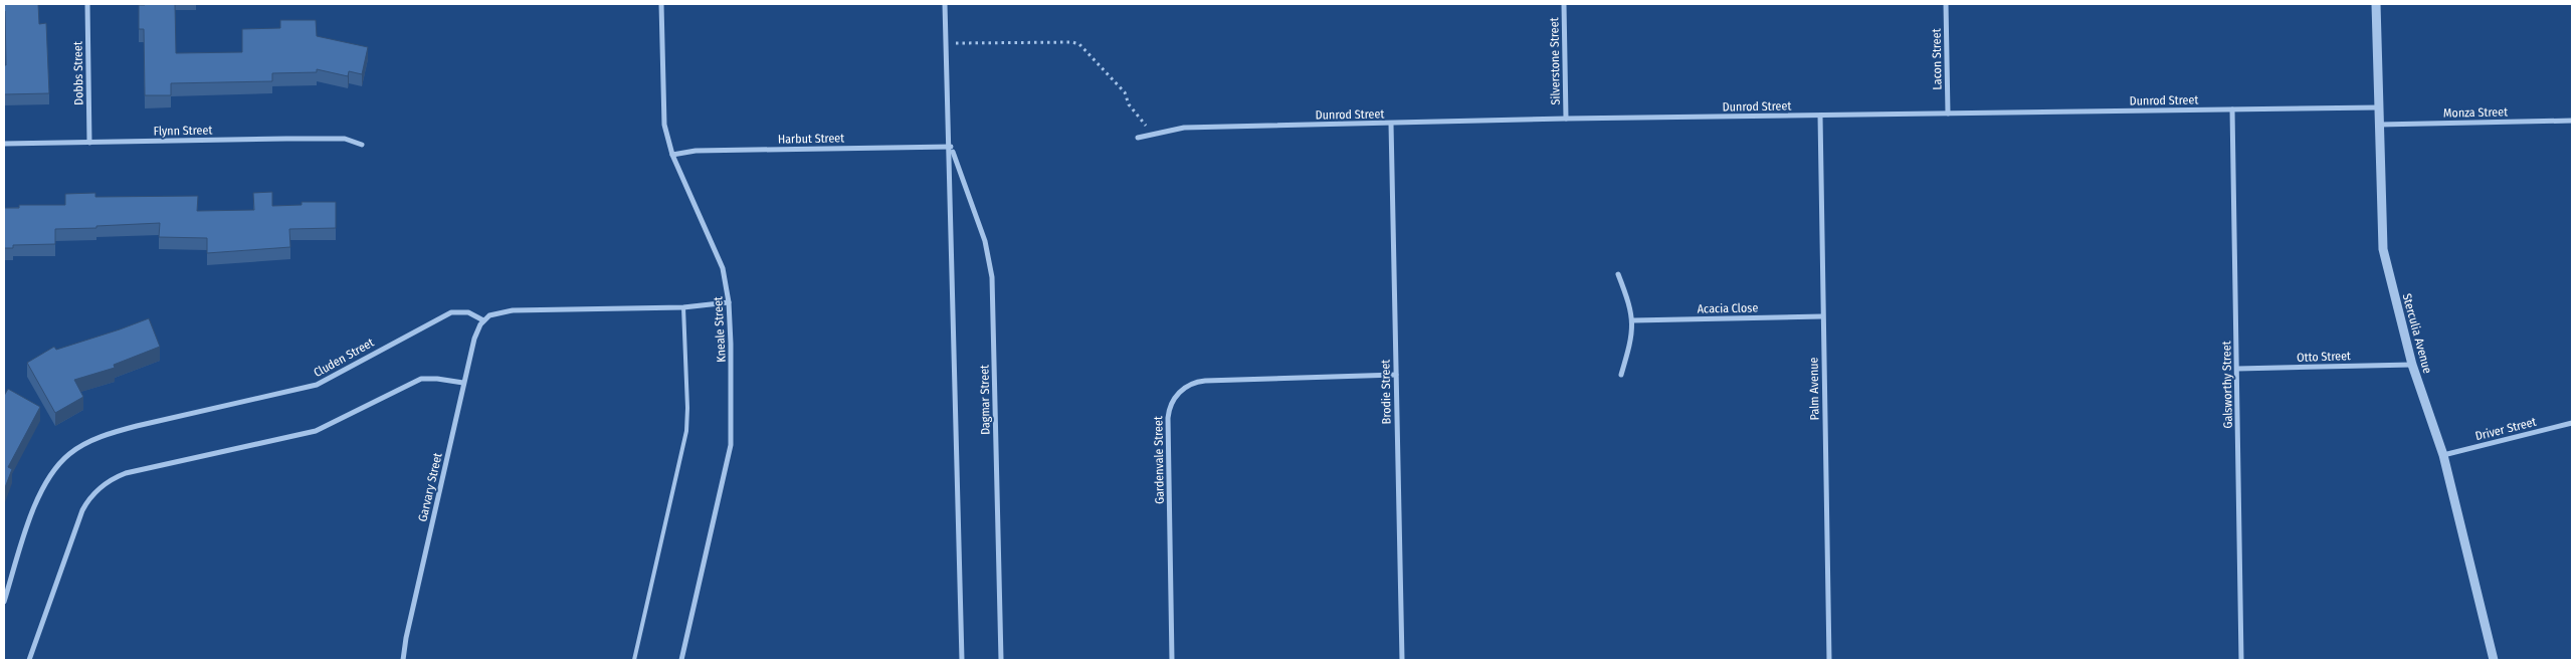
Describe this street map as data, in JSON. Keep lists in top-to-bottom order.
{
  "streets": {
    "street": [
      "Lacon Street",
      "Silverstone Street",
      "Dobbs Street",
      "Dunrod Street",
      "Monza Street",
      "Flynn Street",
      "Harbut Street",
      "Acacia Close",
      "Kneale Street",
      "Sterculia Avenue",
      "Otto Street",
      "Cluden Street",
      "Galsworthy Street",
      "Palm Avenue",
      "Brodie Street",
      "Dagmar Street",
      "Driver Street",
      "Gardenvale Street",
      "Garvary Street"
    ]
  },
  "crossings": [
    ["Lacon Street", "Dunrod Street"],
    ["Silverstone Street", "Dunrod Street"],
    ["Dobbs Street", "Flynn Street"],
    ["Dunrod Street", "Sterculia Avenue"],
    ["Dunrod Street", "Galsworthy Street"],
    ["Dunrod Street", "Palm Avenue"],
    ["Dunrod Street", "Brodie Street"],
    ["Monza Street", "Sterculia Avenue"],
    ["Harbut Street", "Kneale Street"],
    ["Harbut Street", "Dagmar Street"],
    ["Acacia Close", "Palm Avenue"],
    ["Sterculia Avenue", "Otto Street"],
    ["Sterculia Avenue", "Driver Street"],
    ["Otto Street", "Galsworthy Street"],
    ["Cluden Street", "Garvary Street"],
    ["Brodie Street", "Gardenvale Street"]
  ]
}
